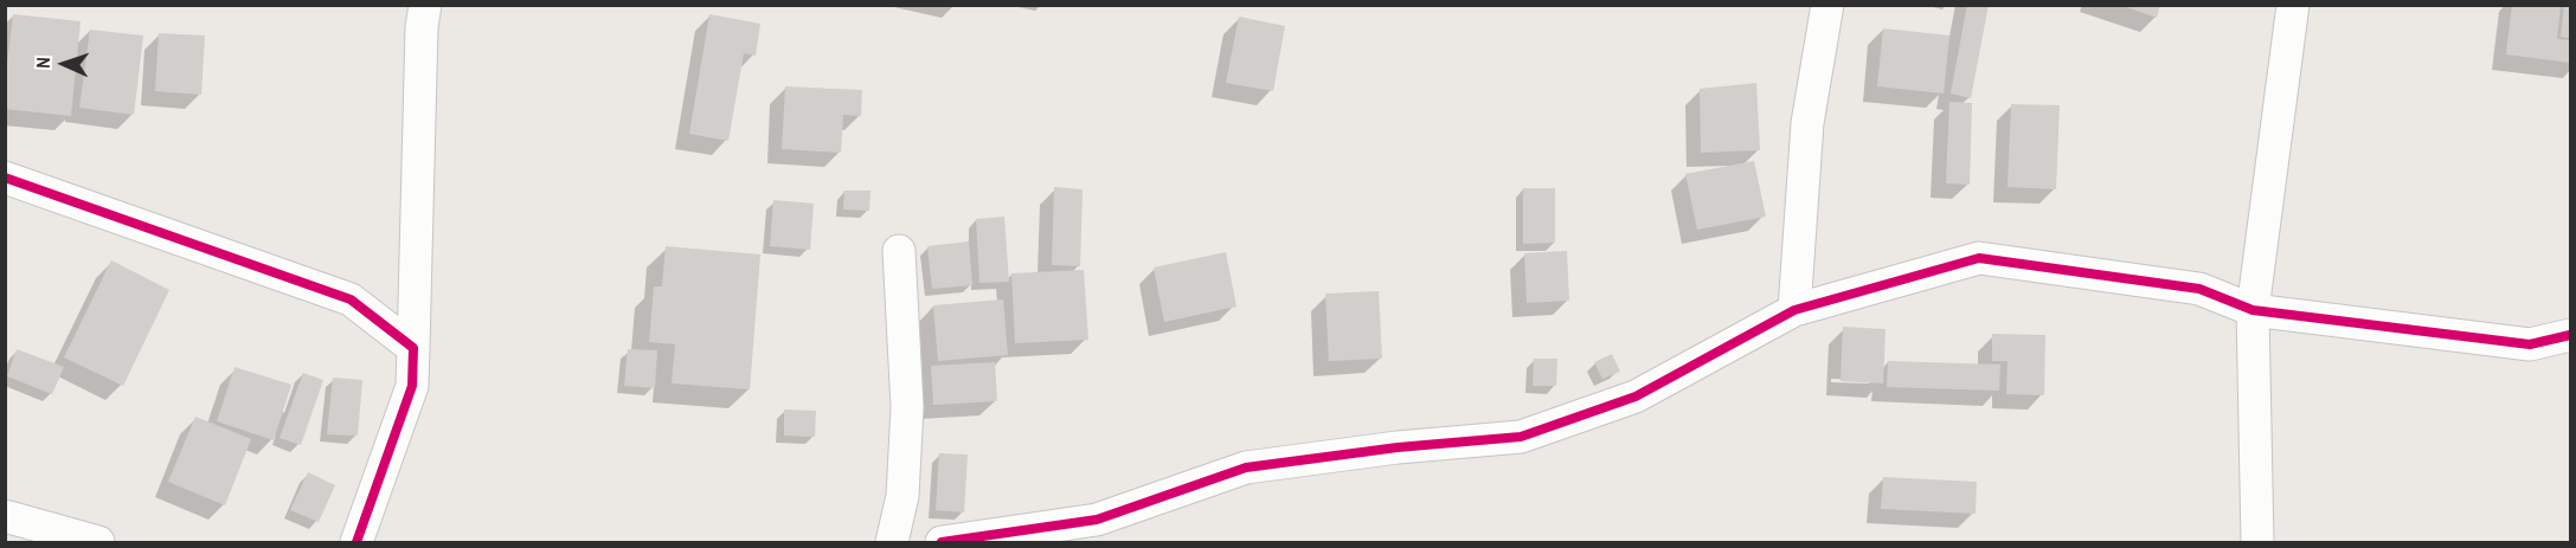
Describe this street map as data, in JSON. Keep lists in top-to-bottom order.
{
  "north": "left"
}
